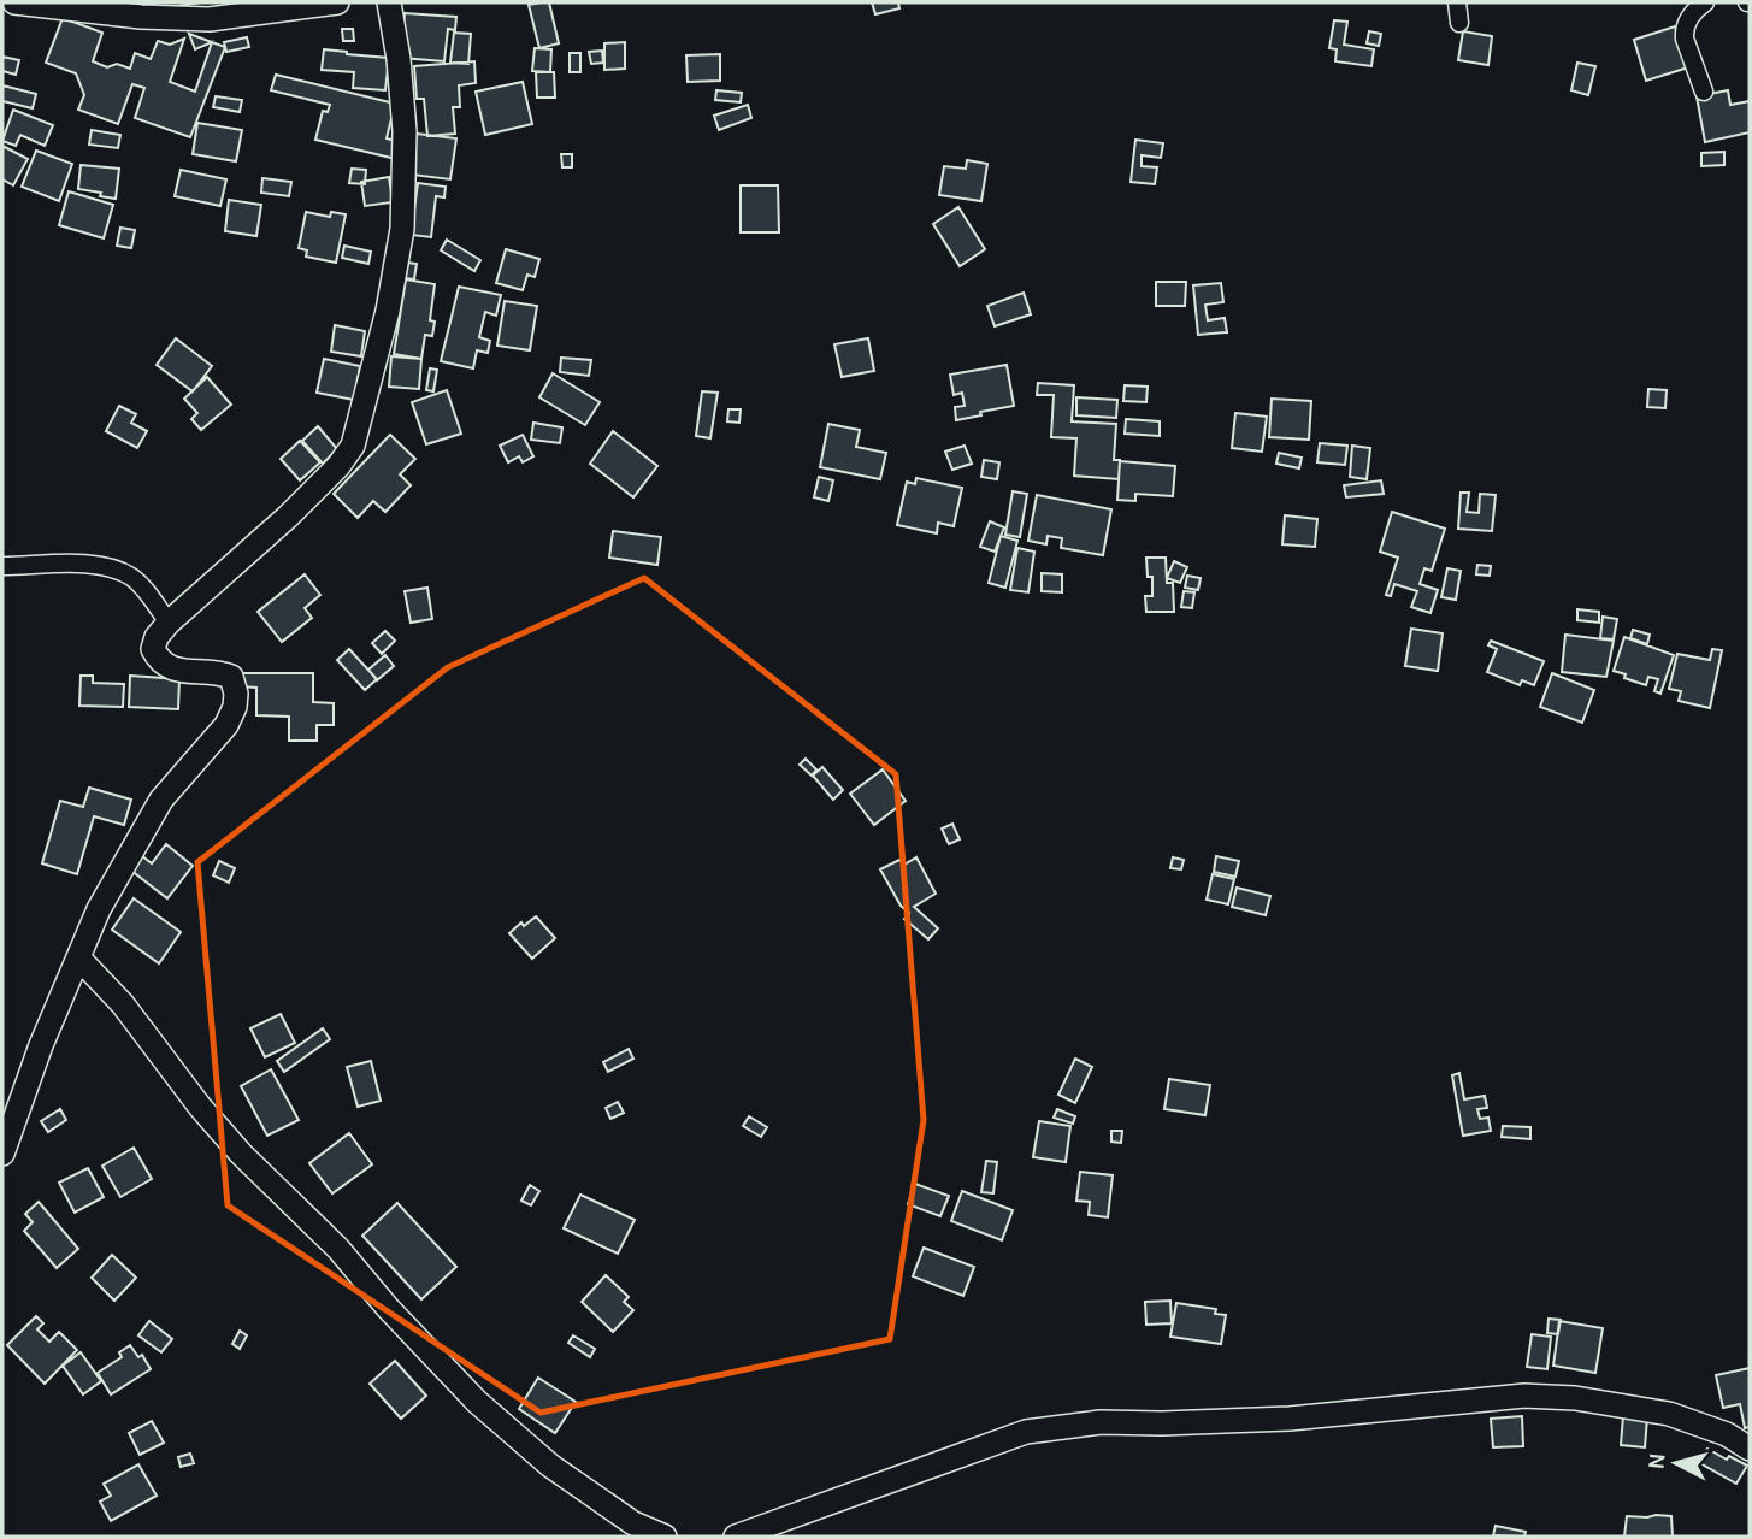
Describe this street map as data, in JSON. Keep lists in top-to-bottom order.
{
  "north": "left"
}
